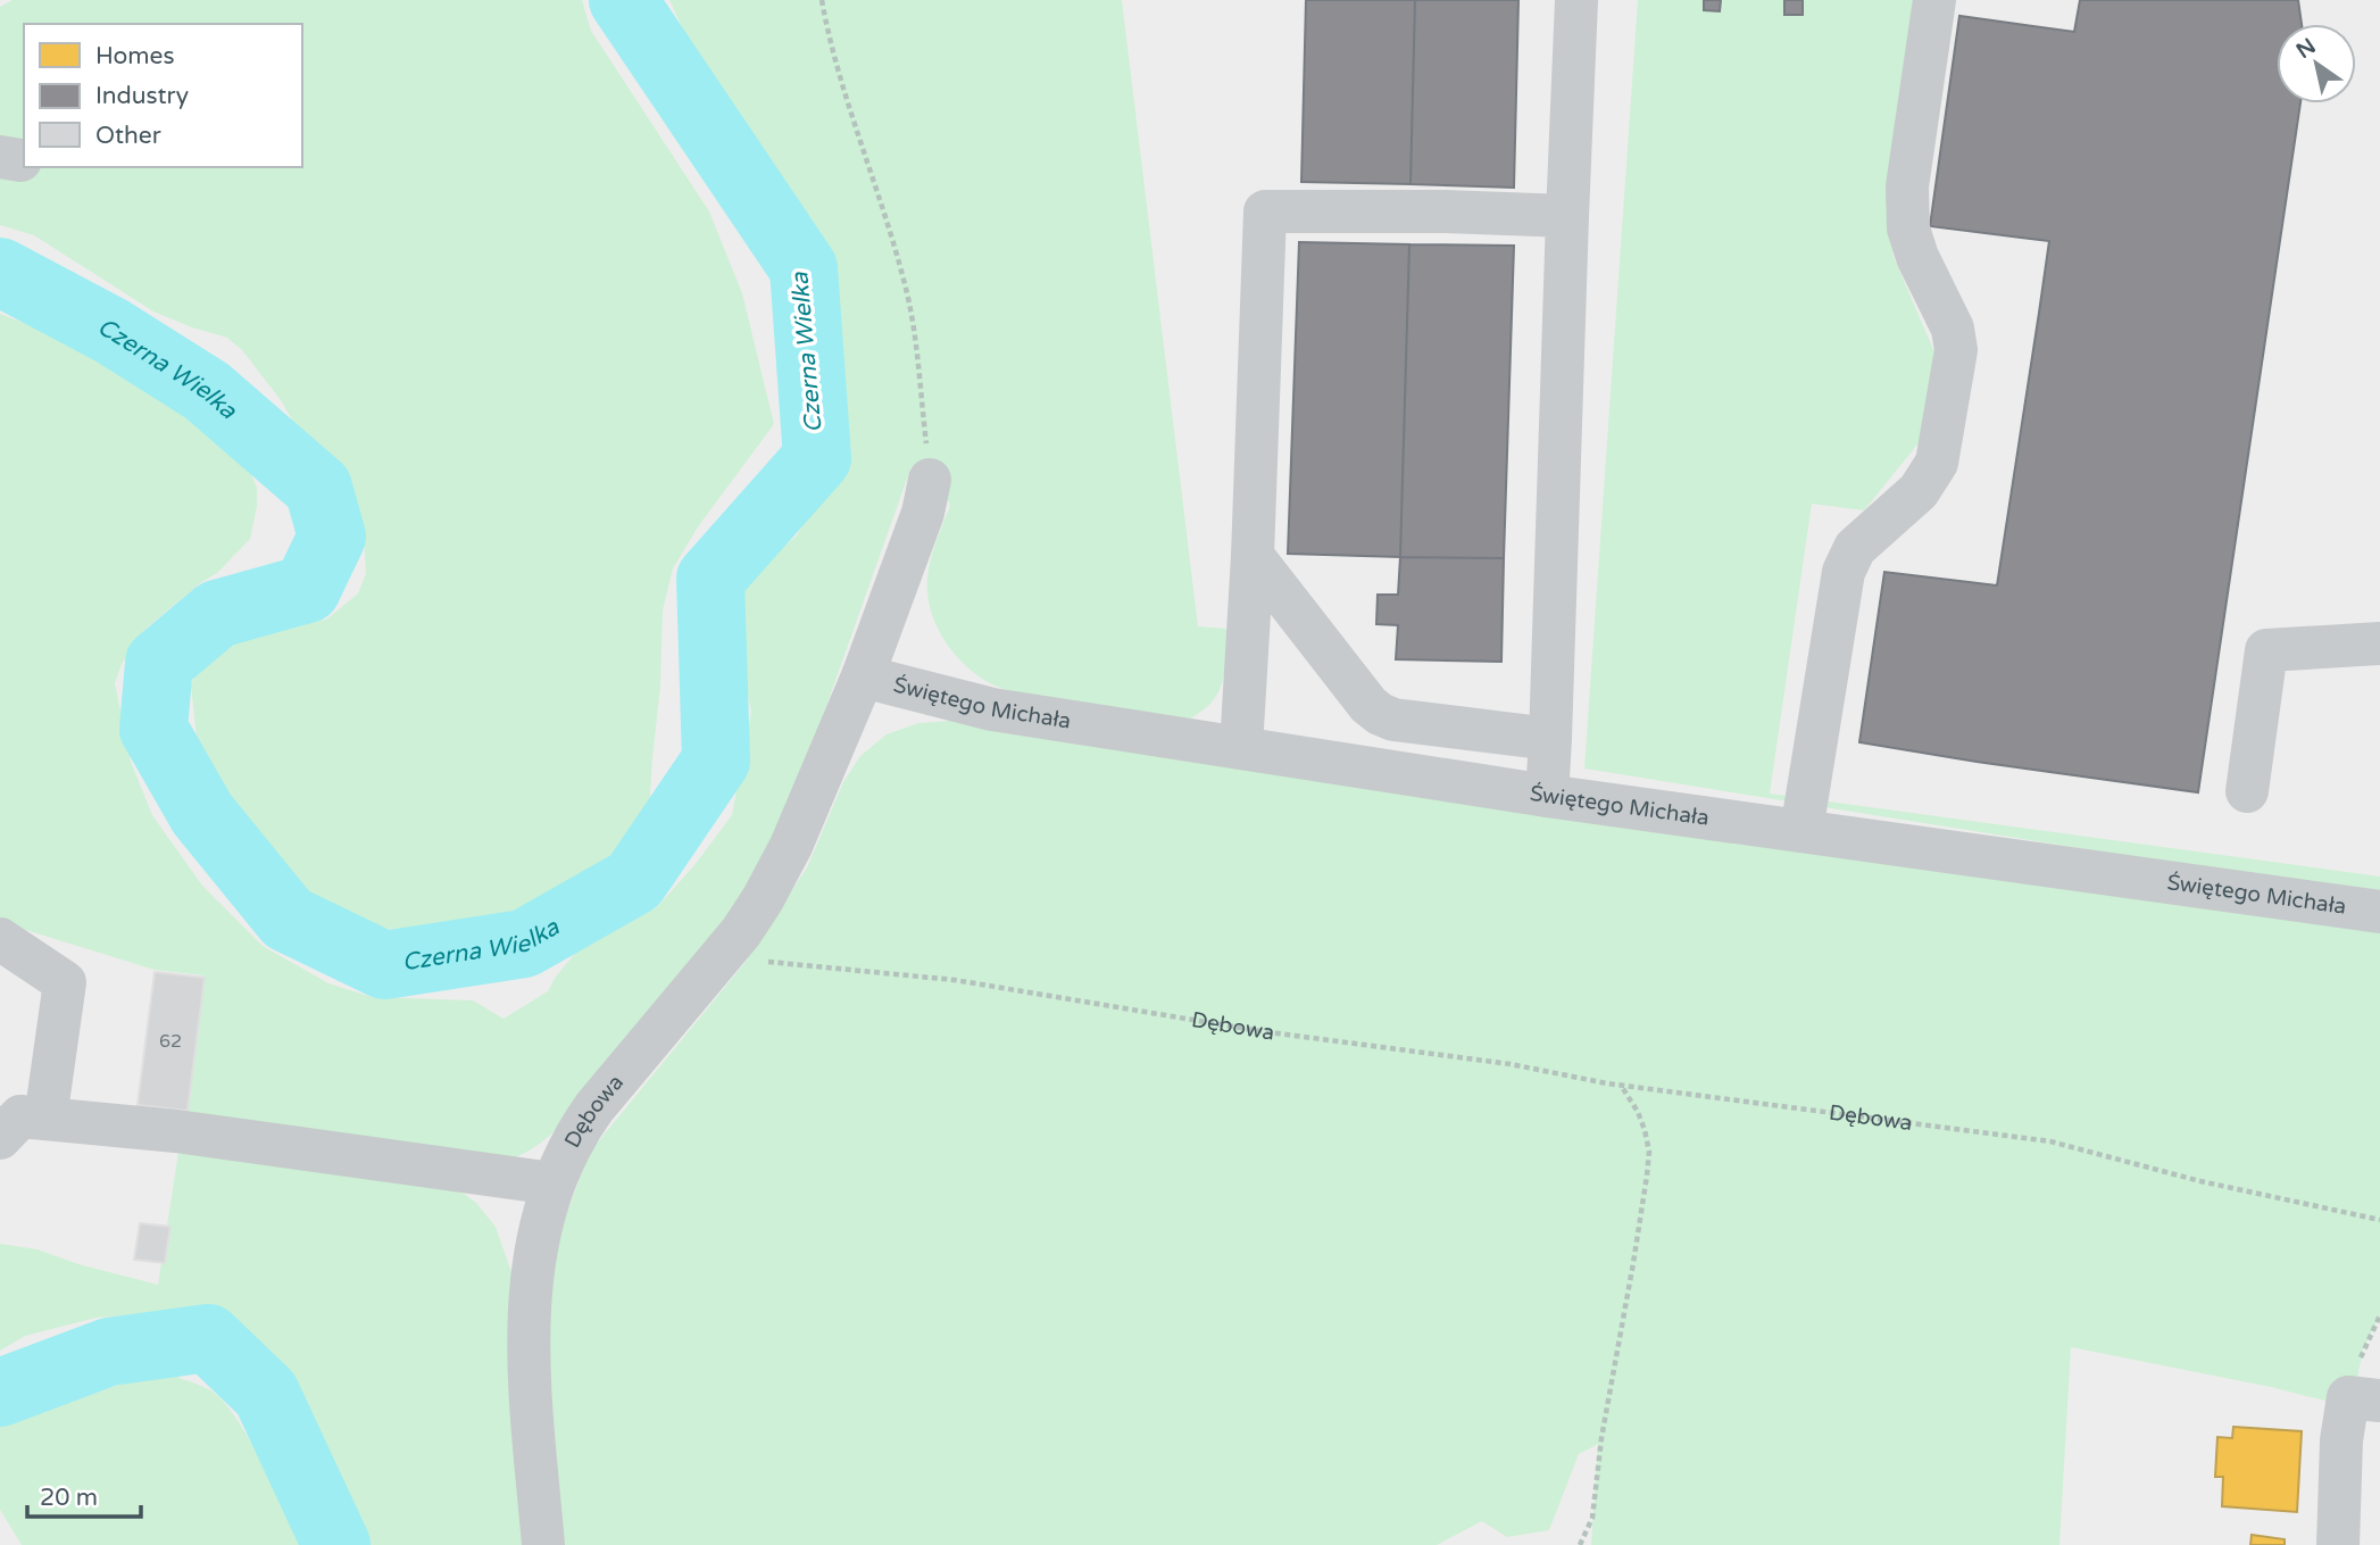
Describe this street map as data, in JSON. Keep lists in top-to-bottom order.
{
  "streets": {
    "street": ["Świętego Michała", "Dębowa"]
  },
  "crossings": [
    ["Świętego Michała", "Dębowa"]
  ],
  "water": ["Czerna Wielka"],
  "house_numbers": ["62"],
  "legend": ["Homes", "Industry", "Other"],
  "scale_bar": "20 m",
  "north": "top left"
}
